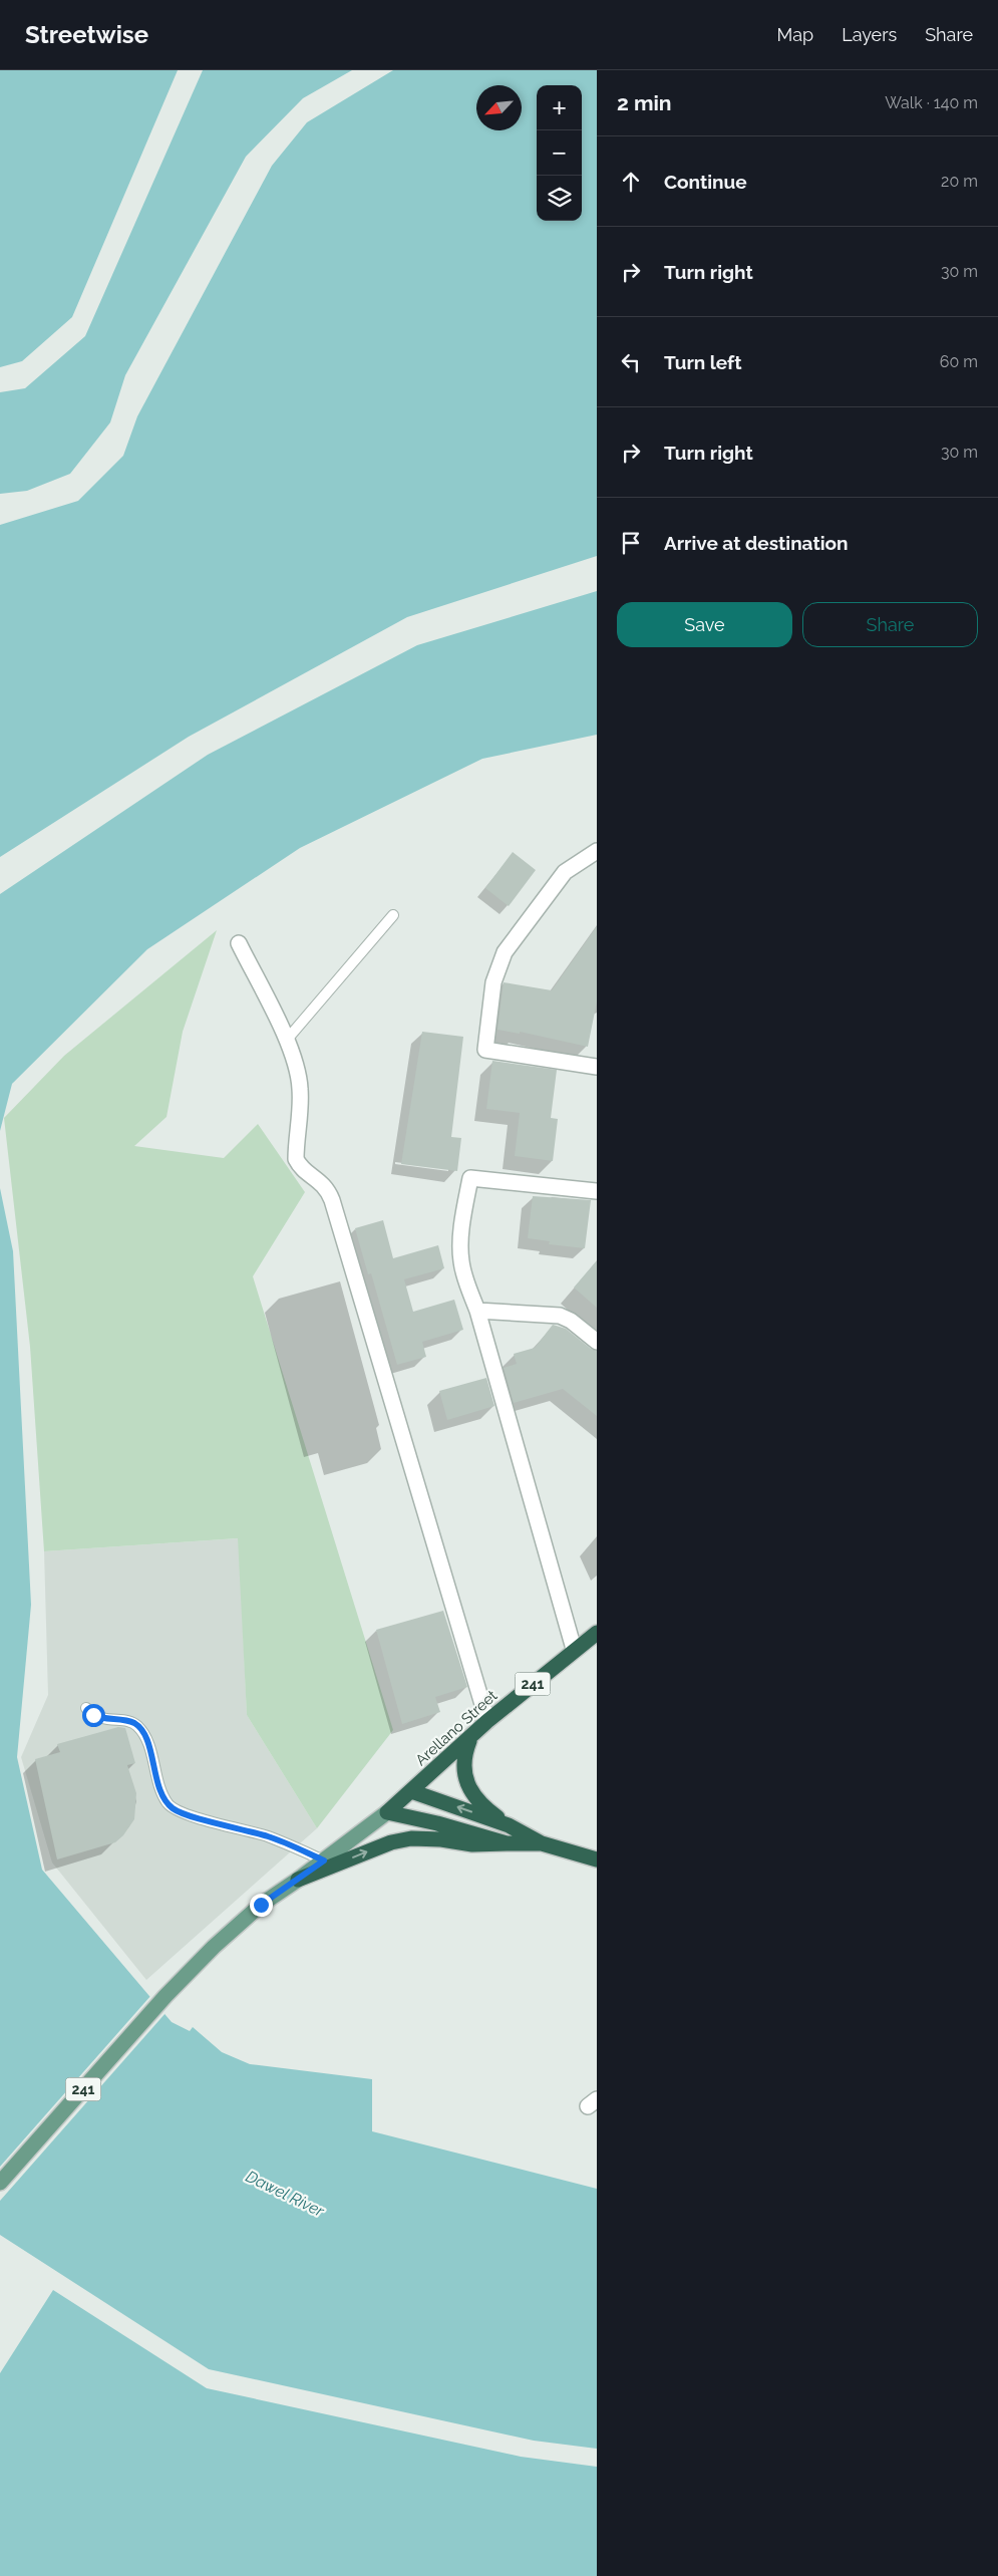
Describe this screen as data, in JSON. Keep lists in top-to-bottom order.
{
  "streets": {
    "highway": ["241", "Arellano Street"]
  },
  "crossings": [
    ["241", "Arellano Street"]
  ],
  "water": ["Dawel River"],
  "north": "bottom left",
  "page": {
    "header": "Streetwise",
    "nav": ["Map", "Layers", "Share"],
    "heading": ["2 min", "Walk · 140 m"],
    "map_buttons": ["+", "−"],
    "list": [
      ["Continue", "20 m"],
      ["Turn right", "30 m"],
      ["Turn left", "60 m"],
      ["Turn right", "30 m"],
      "Arrive at destination"
    ],
    "buttons": ["Save", "Share"]
  }
}
